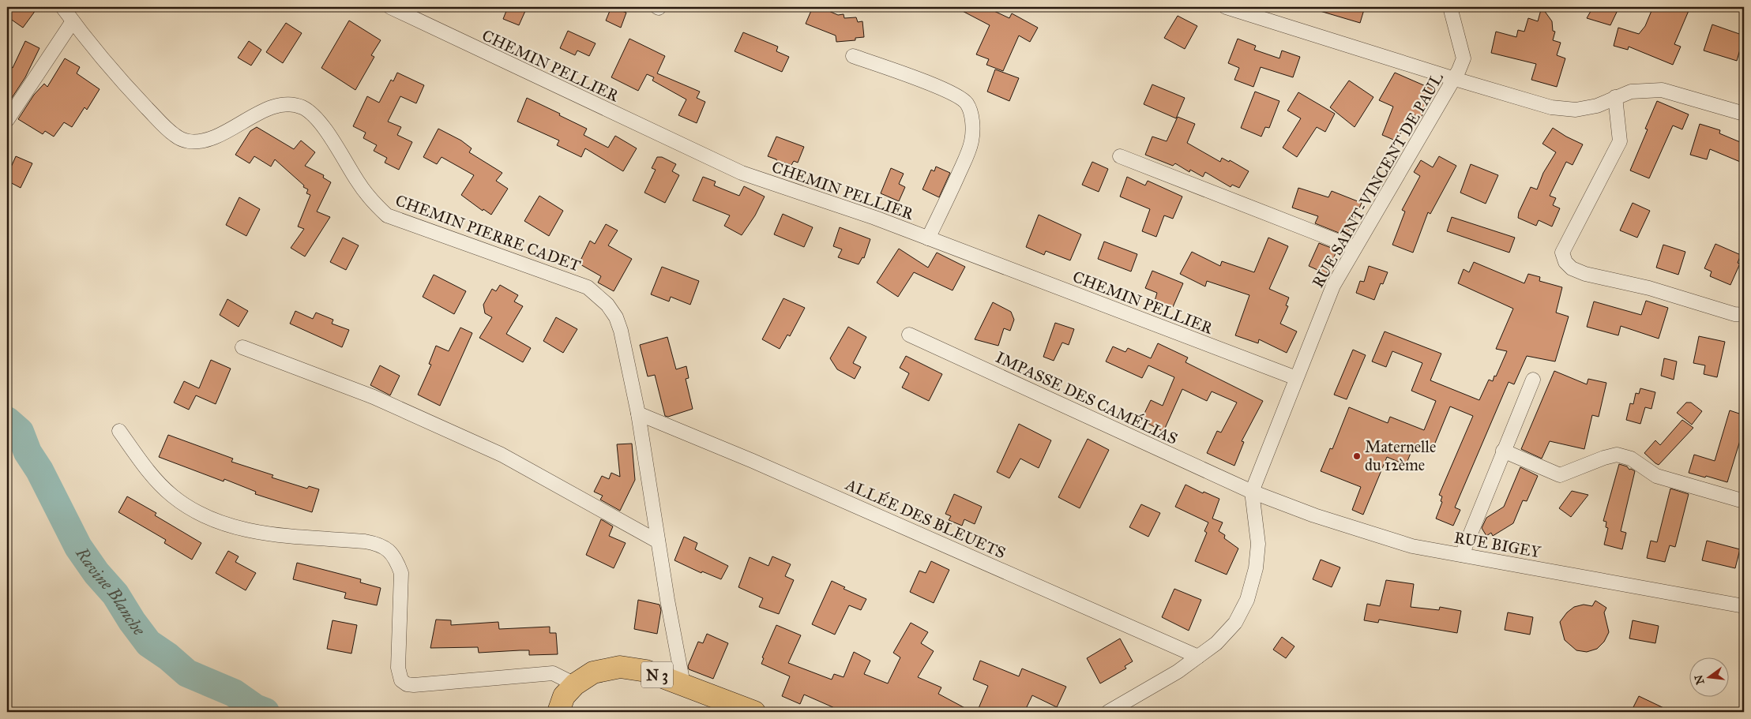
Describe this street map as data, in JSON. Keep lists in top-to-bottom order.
{
  "streets": {
    "main road": ["N 3"],
    "street": [
      "CHEMIN PELLIER",
      "RUE SAINT-VINCENT DE PAUL",
      "CHEMIN PIERRE CADET",
      "IMPASSE DES CAMÉLIAS",
      "ALLÉE DES BLEUETS",
      "RUE BIGEY"
    ]
  },
  "crossings": [
    ["CHEMIN PELLIER", "RUE SAINT-VINCENT DE PAUL"],
    ["RUE SAINT-VINCENT DE PAUL", "IMPASSE DES CAMÉLIAS"],
    ["RUE SAINT-VINCENT DE PAUL", "ALLÉE DES BLEUETS"],
    ["RUE SAINT-VINCENT DE PAUL", "RUE BIGEY"],
    ["CHEMIN PIERRE CADET", "ALLÉE DES BLEUETS"],
    ["CHEMIN PIERRE CADET", "N 3"],
    ["IMPASSE DES CAMÉLIAS", "RUE BIGEY"]
  ],
  "water": ["Ravine Blanche"],
  "places": ["Maternelle du 12ème"],
  "north": "left"
}
